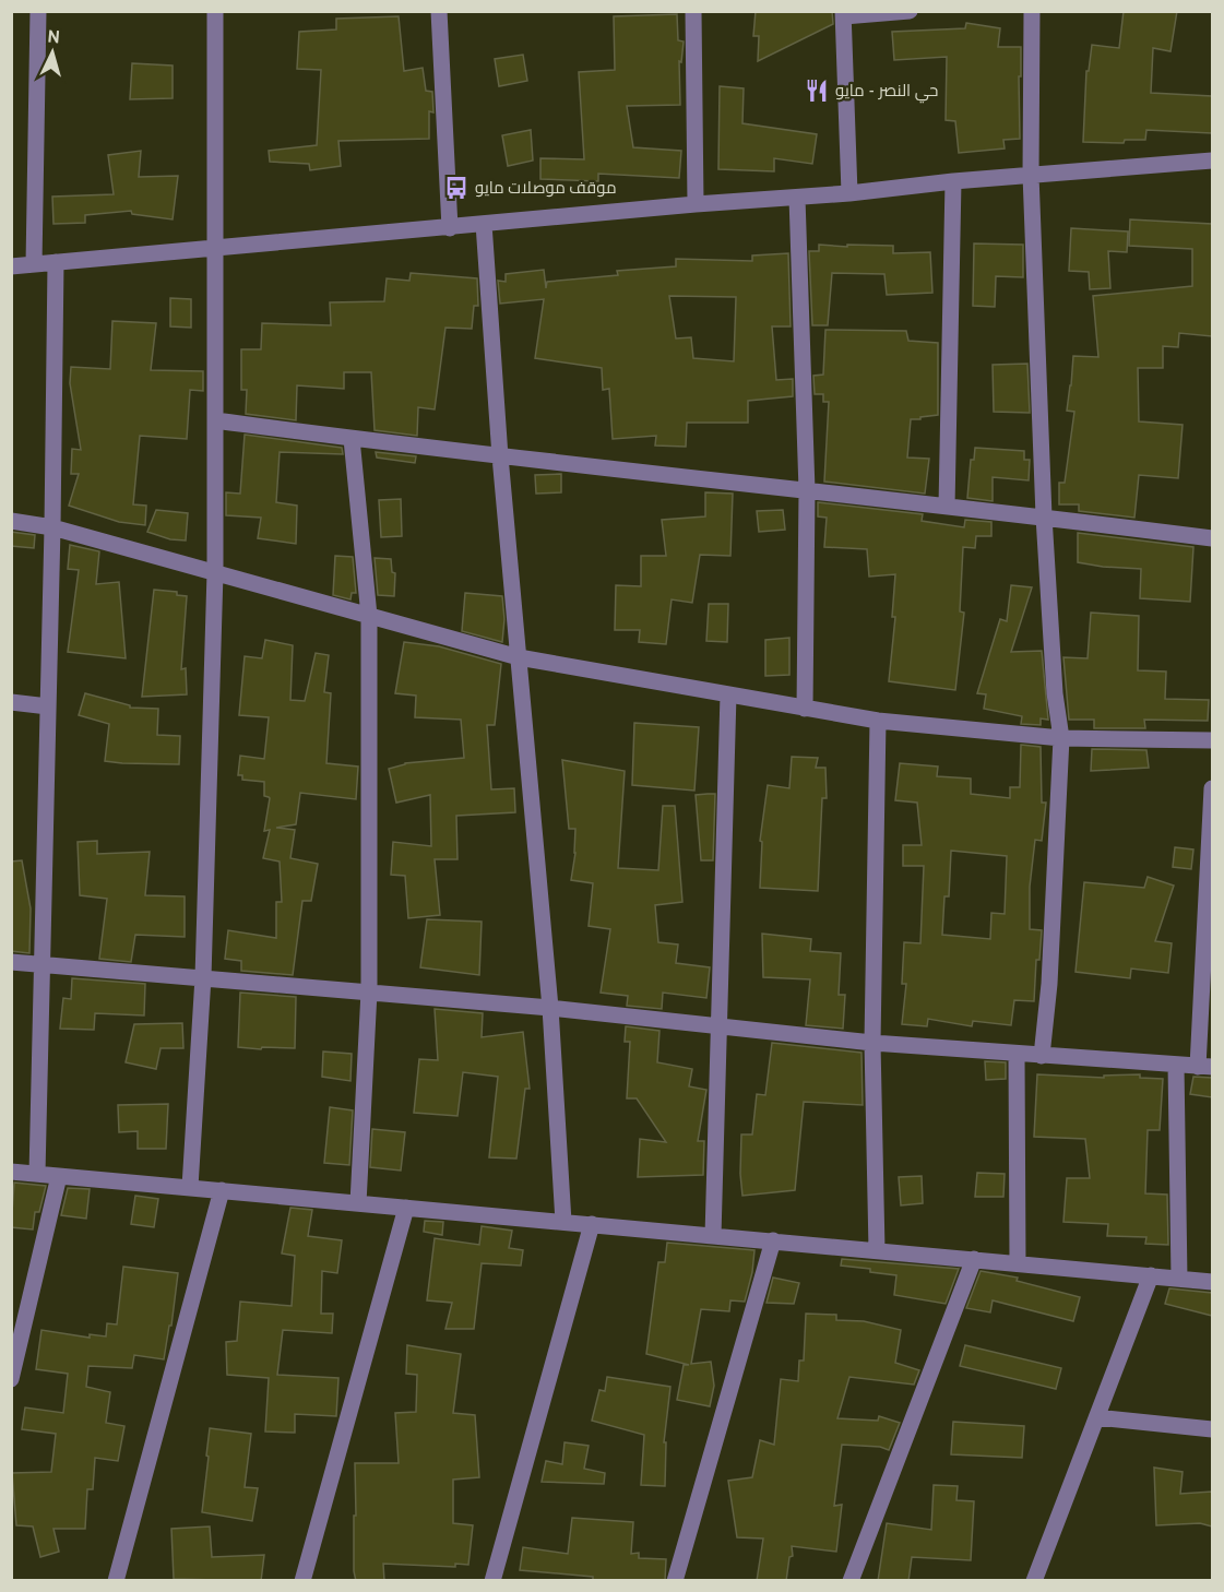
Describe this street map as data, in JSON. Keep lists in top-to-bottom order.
{
  "places": {
    "restaurant": ["حي النصر - مايو"],
    "bus stop": ["موقف موصلات مايو"]
  },
  "north": "top"
}
